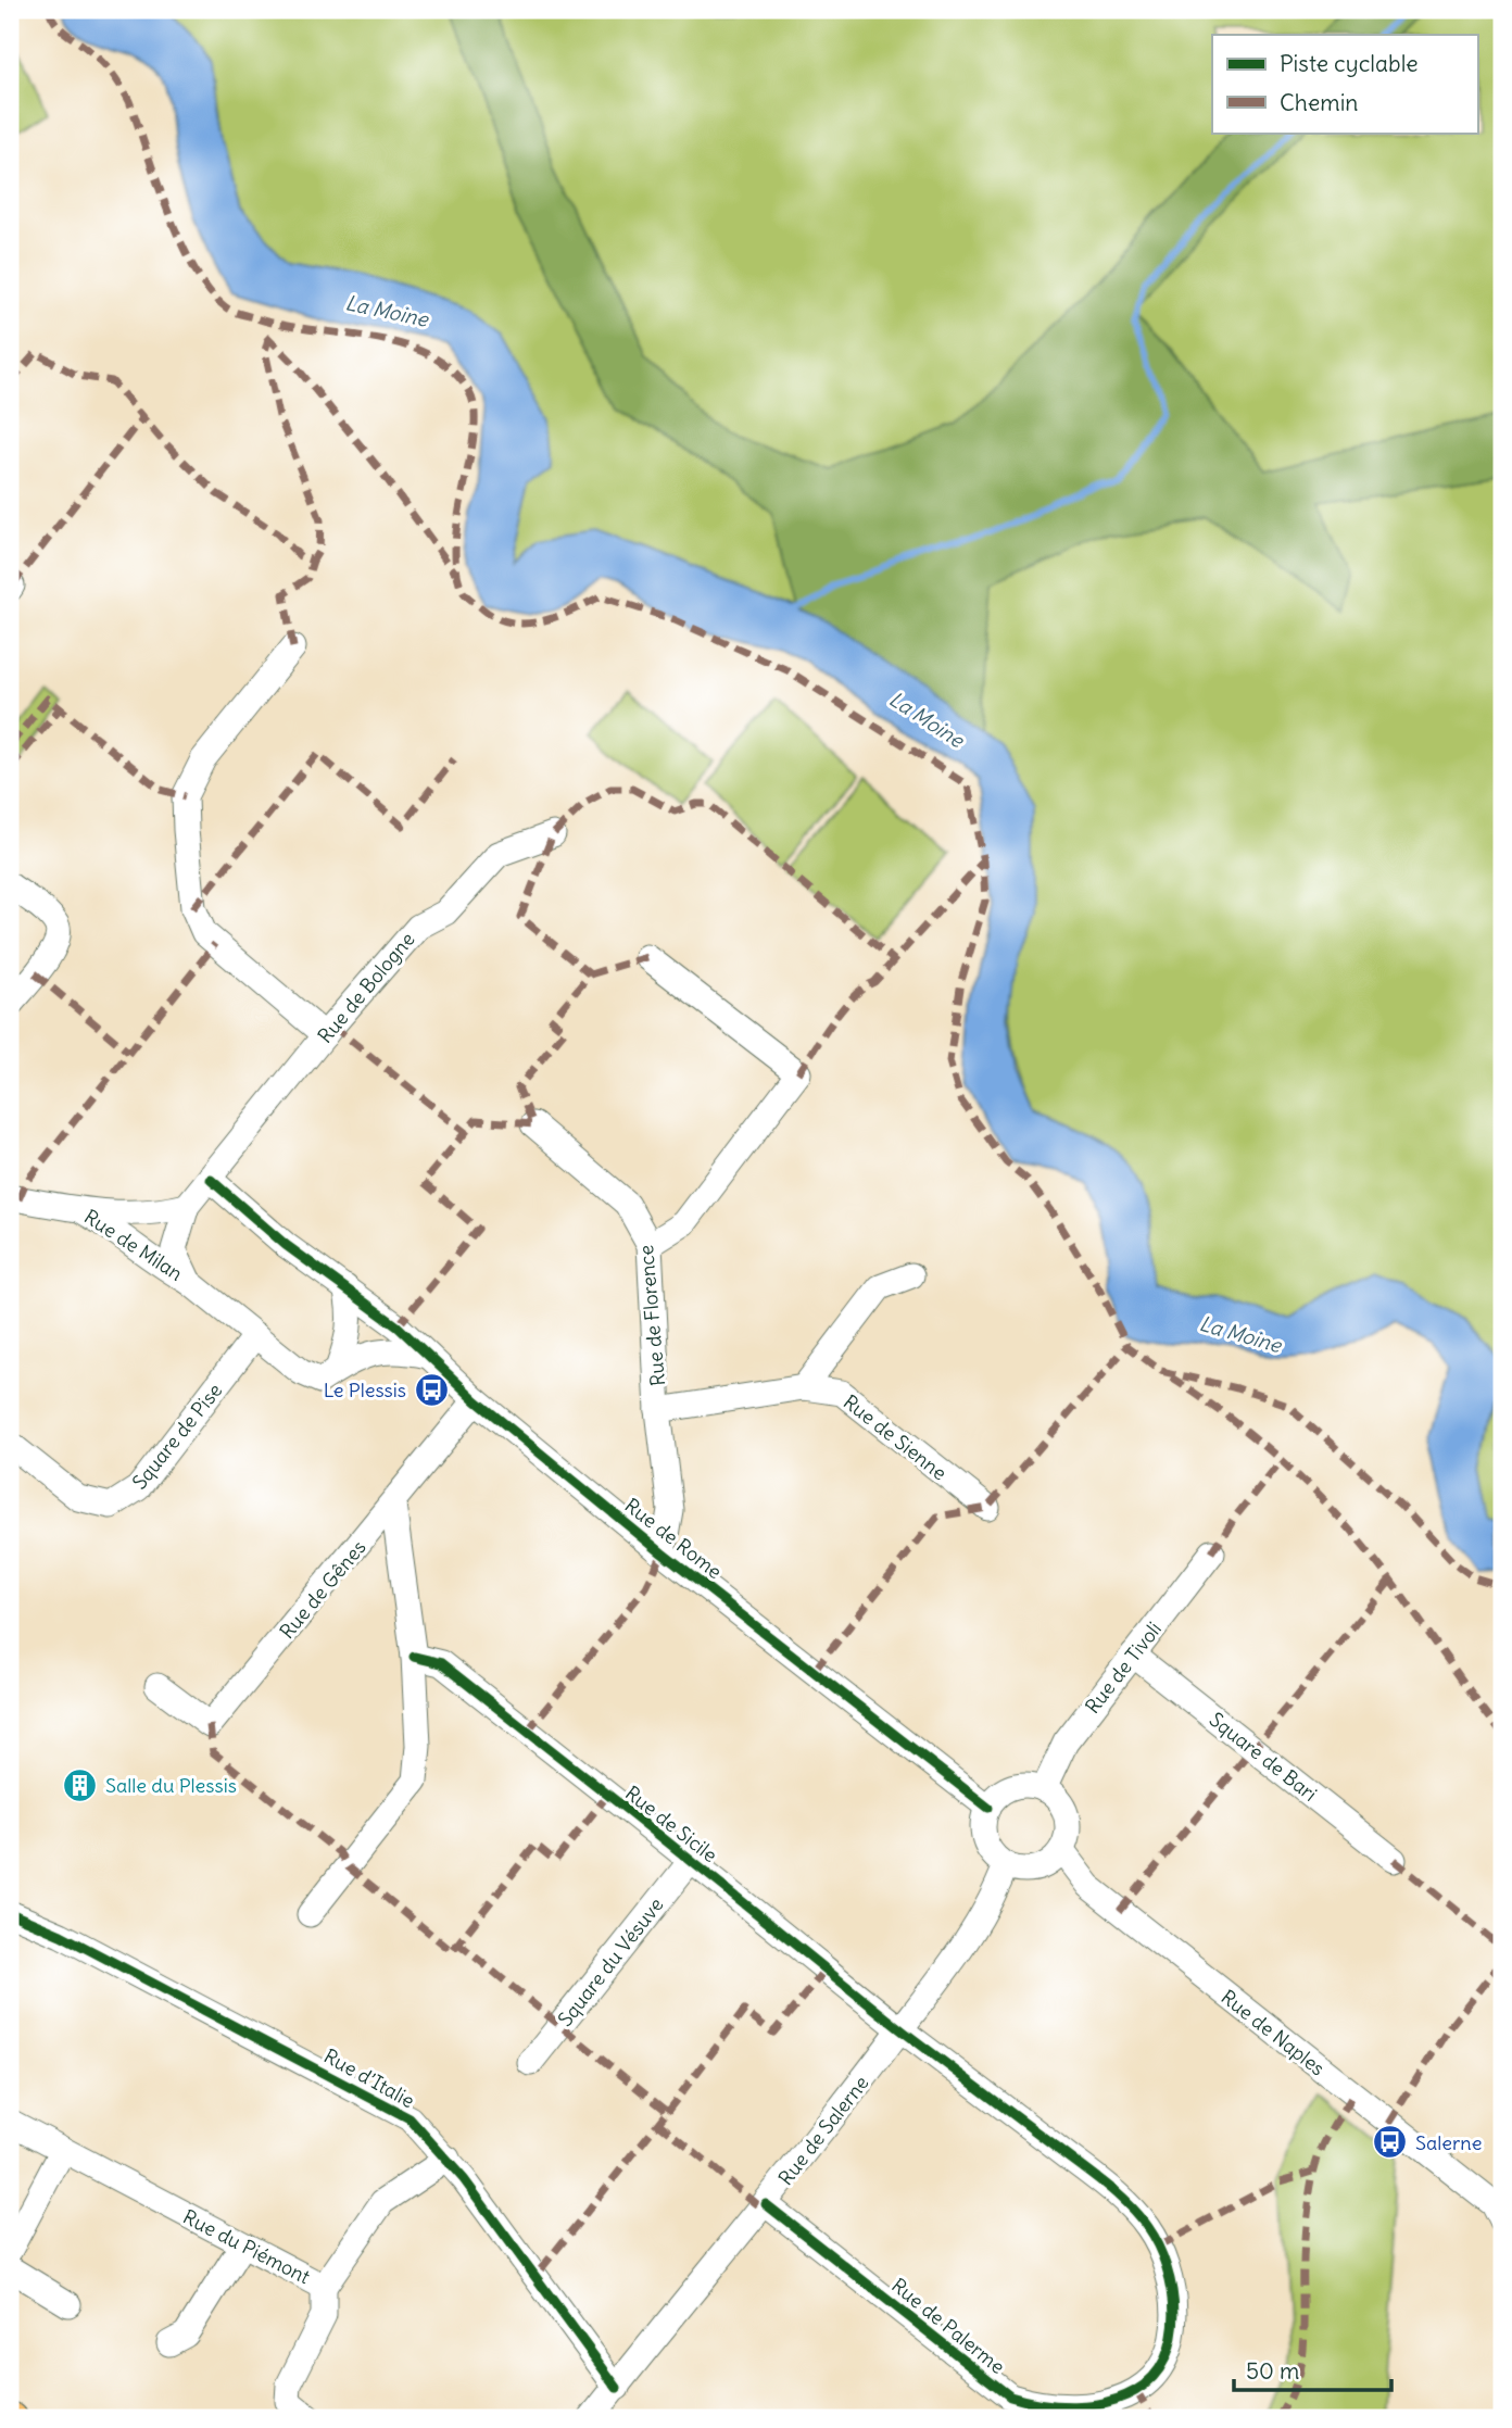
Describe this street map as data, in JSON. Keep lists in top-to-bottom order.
{
  "streets": {
    "street": [
      "Rue de Bologne",
      "Rue de Milan",
      "Rue de Florence",
      "Square de Pise",
      "Rue de Sienne",
      "Rue de Rome",
      "Rue de Gênes",
      "Rue de Tivoli",
      "Square de Bari",
      "Rue de Sicile",
      "Square du Vésuve",
      "Rue de Naples",
      "Rue d’Italie",
      "Rue de Salerne",
      "Rue du Piémont",
      "Rue de Palerme"
    ]
  },
  "crossings": [
    ["Rue de Bologne", "Rue de Milan"],
    ["Rue de Bologne", "Rue de Rome"],
    ["Rue de Milan", "Square de Pise"],
    ["Rue de Florence", "Rue de Sienne"],
    ["Rue de Florence", "Rue de Rome"],
    ["Rue de Rome", "Rue de Gênes"],
    ["Rue de Rome", "Rue de Tivoli"],
    ["Rue de Rome", "Rue de Naples"],
    ["Rue de Rome", "Rue de Salerne"],
    ["Rue de Tivoli", "Square de Bari"],
    ["Rue de Tivoli", "Rue de Naples"],
    ["Rue de Tivoli", "Rue de Salerne"],
    ["Rue de Sicile", "Square du Vésuve"],
    ["Rue de Sicile", "Rue de Salerne"],
    ["Rue de Sicile", "Rue de Palerme"],
    ["Rue de Naples", "Rue de Salerne"],
    ["Rue d’Italie", "Rue de Salerne"],
    ["Rue d’Italie", "Rue du Piémont"],
    ["Rue de Salerne", "Rue de Palerme"]
  ],
  "water": ["La Moine"],
  "places": {
    "bus stop": ["Le Plessis", "Salerne"],
    "building": ["Salle du Plessis"]
  },
  "legend": ["Piste cyclable", "Chemin"],
  "scale_bar": "50 m"
}
